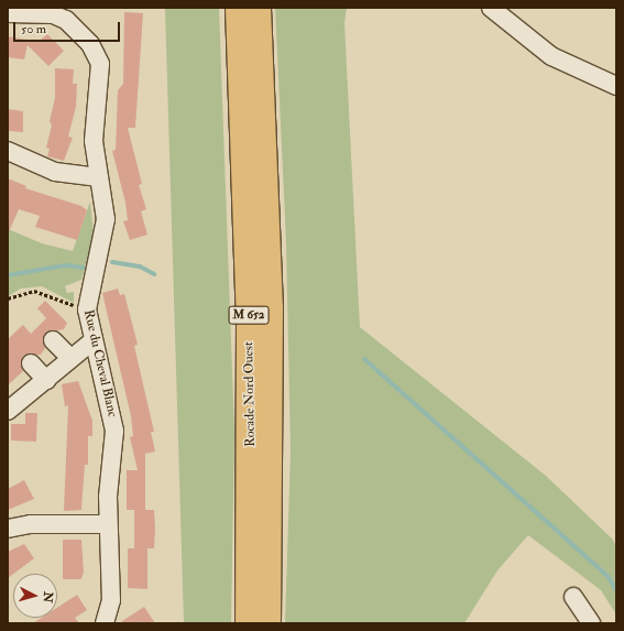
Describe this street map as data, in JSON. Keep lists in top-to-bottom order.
{
  "streets": {
    "highway": ["M 652", "Rocade Nord Ouest"],
    "street": ["Rue du Cheval Blanc"]
  },
  "scale_bar": "50 m",
  "north": "right"
}
